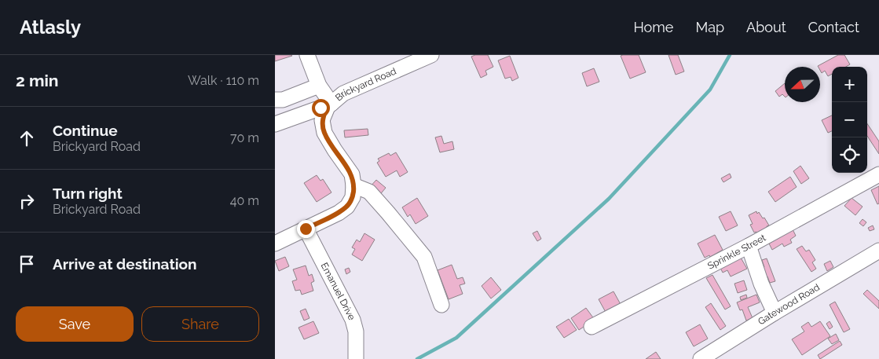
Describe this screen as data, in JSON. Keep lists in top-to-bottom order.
{
  "streets": {
    "street": [
      "Brickyard Road",
      "Sprinkle Street",
      "Emanuel Drive",
      "Gatewood Road"
    ]
  },
  "north": "left",
  "page": {
    "header": "Atlasly",
    "nav": [
      "Home",
      "Map",
      "About",
      "Contact"
    ],
    "heading": ["2 min", "Walk · 110 m"],
    "map_buttons": ["+", "−"],
    "list": [
      ["Continue", "Brickyard Road", "70 m"],
      ["Turn right", "Brickyard Road", "40 m"],
      "Arrive at destination"
    ],
    "buttons": ["Save", "Share"]
  }
}
